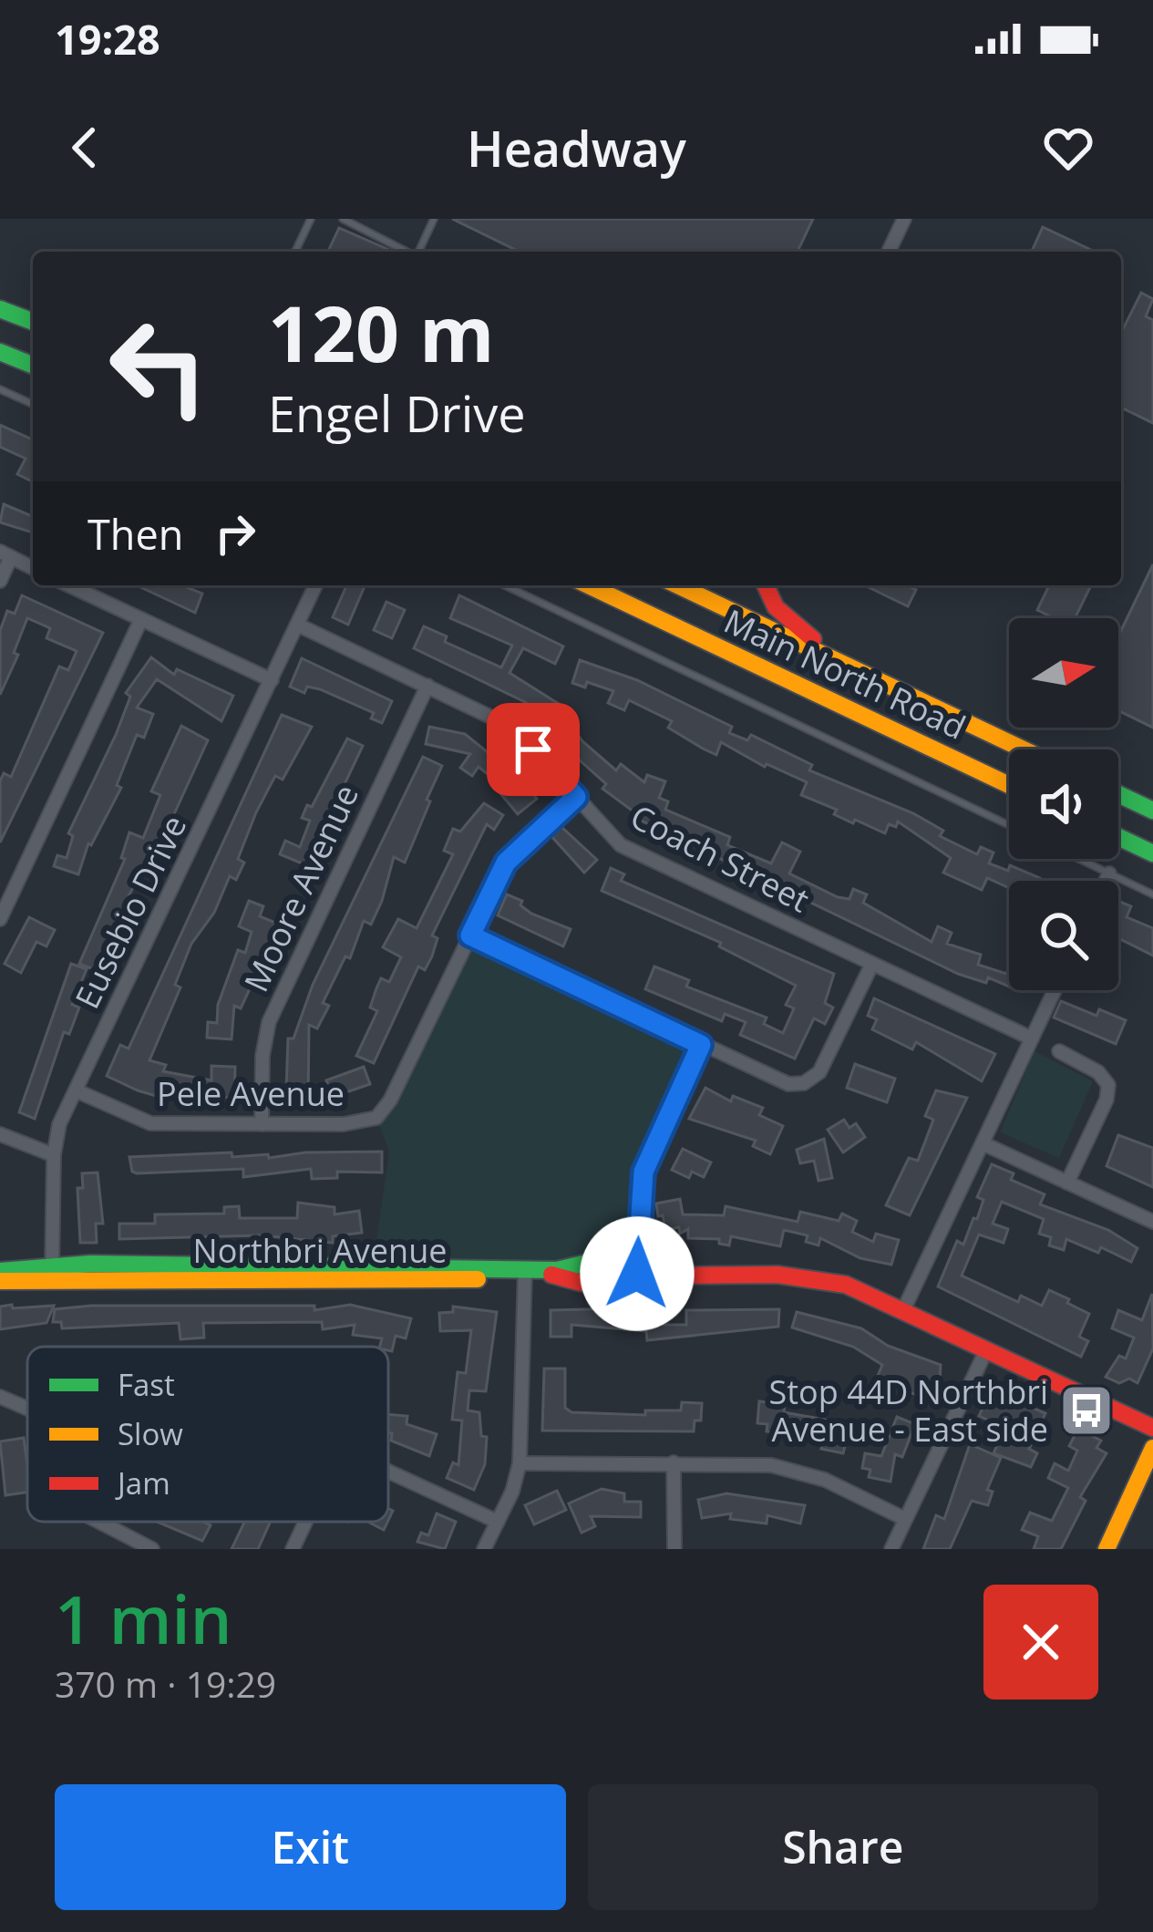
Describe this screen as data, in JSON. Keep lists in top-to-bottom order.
{
  "streets": {
    "main road": ["Main North Road", "Northbri Avenue"],
    "street": [
      "Coach Street",
      "Moore Avenue",
      "Eusebio Drive",
      "Pele Avenue"
    ]
  },
  "crossings": [
    ["Coach Street", "Moore Avenue"],
    ["Coach Street", "Eusebio Drive"],
    ["Coach Street", "Pele Avenue"],
    ["Moore Avenue", "Pele Avenue"],
    ["Eusebio Drive", "Pele Avenue"],
    ["Eusebio Drive", "Northbri Avenue"]
  ],
  "places": {
    "bus stop": ["Stop 44D Northbri Avenue - East side"]
  },
  "legend": ["Fast", "Slow", "Jam"],
  "north": "right",
  "page": {
    "status": "19:28",
    "header": "Headway",
    "turn": ["120 m", "Engel Drive"],
    "then": "Then",
    "heading": ["1 min", "370 m · 19:29"],
    "buttons": ["Exit", "Share"]
  }
}
